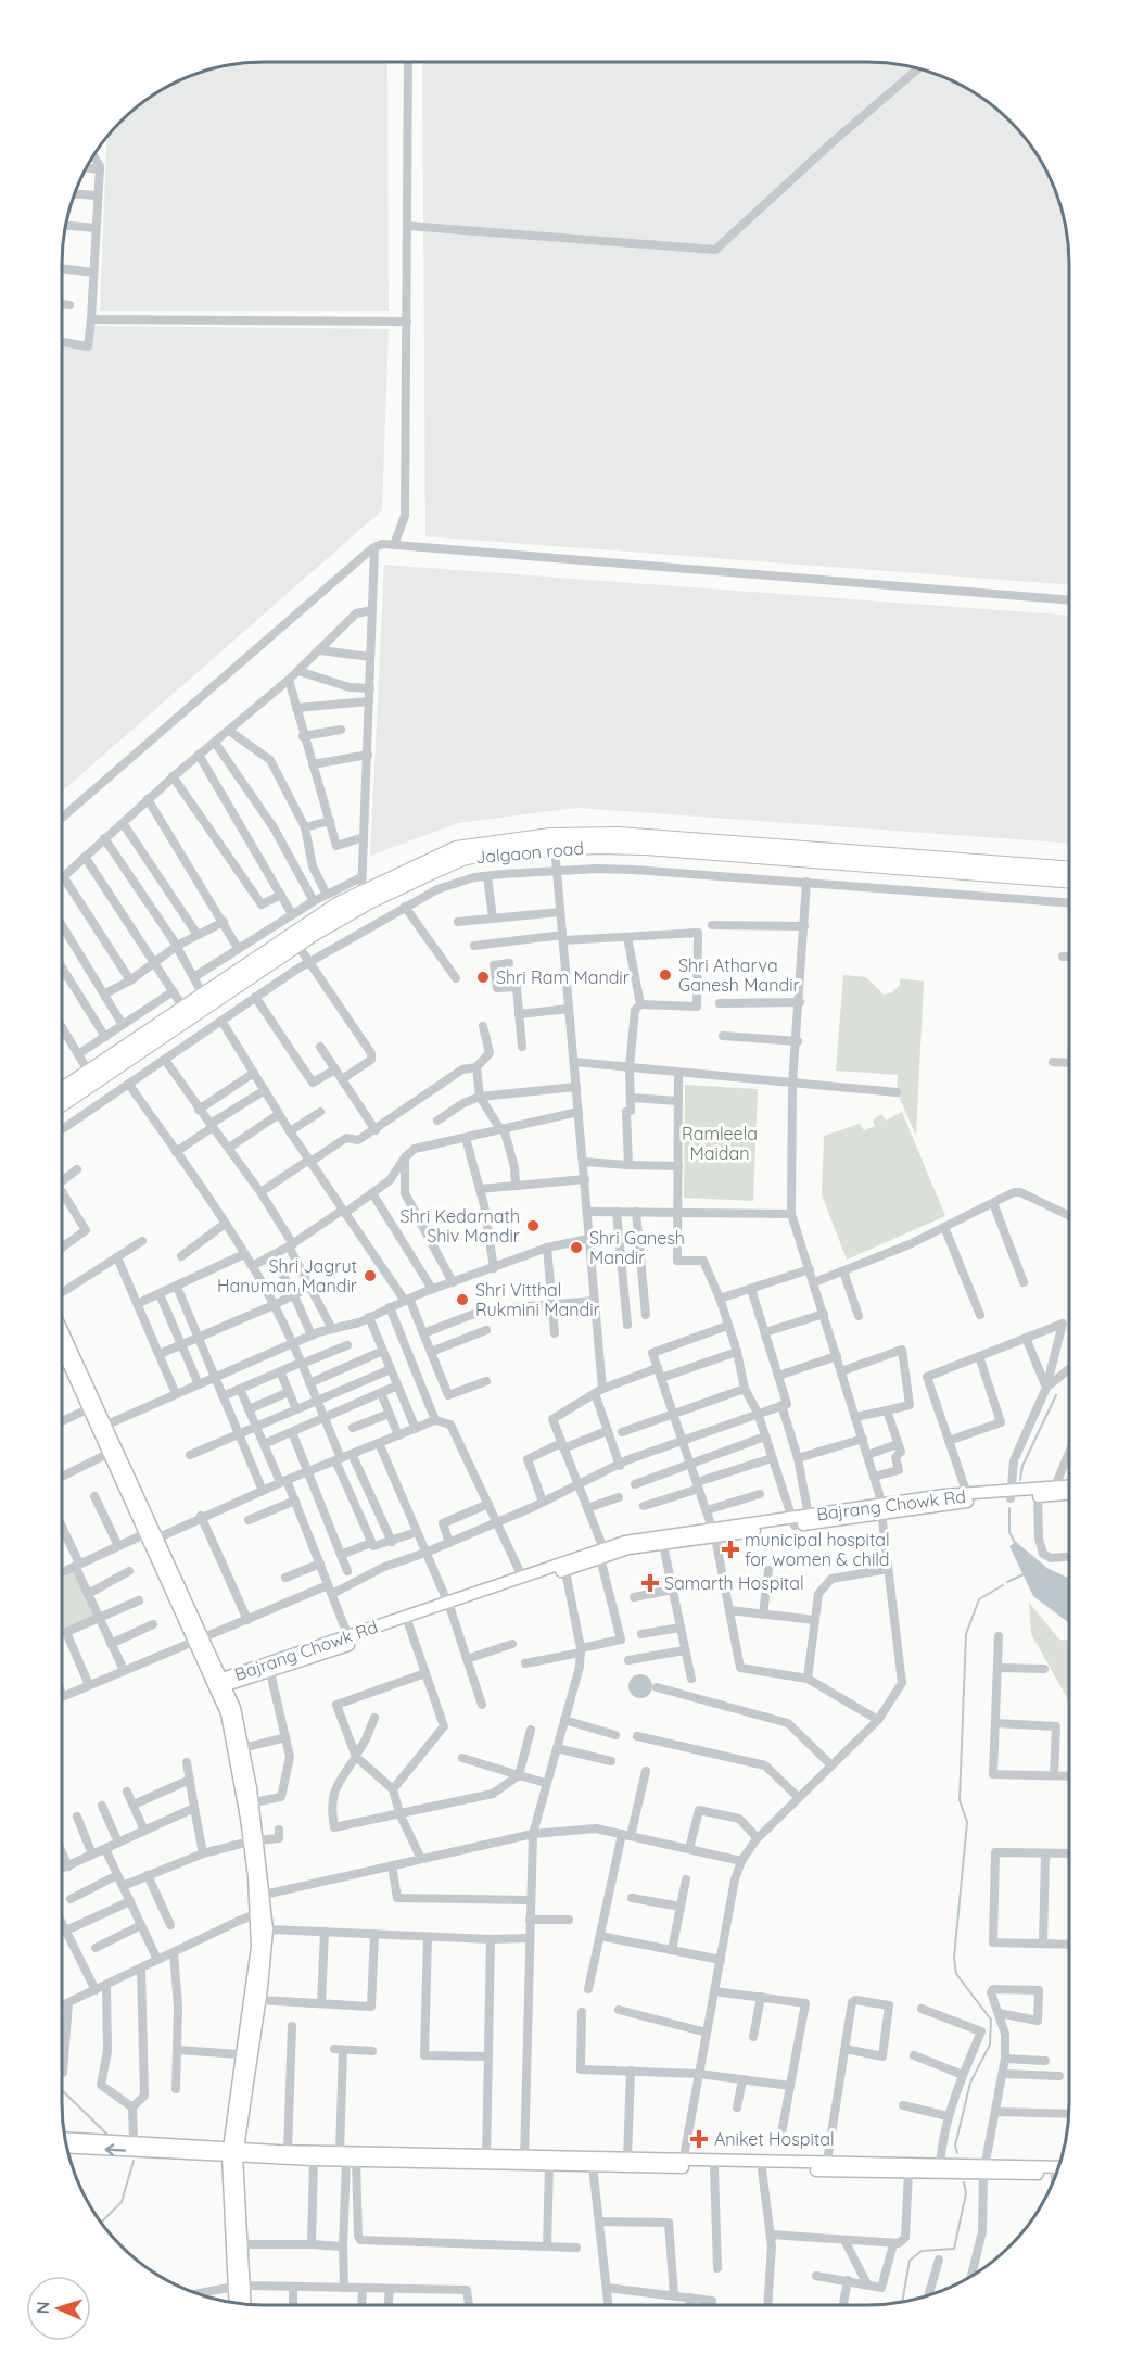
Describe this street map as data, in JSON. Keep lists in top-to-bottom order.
{
  "streets": {
    "highway": ["Jalgaon road"],
    "street": ["Bajrang Chowk Rd"]
  },
  "parks": ["Ramleela Maidan"],
  "places": {
    "other": [
      "Shri Atharva Ganesh Mandir",
      "Shri Ram Mandir",
      "Shri Kedarnath Shiv Mandir",
      "Shri Ganesh Mandir",
      "Shri Jagrut Hanuman Mandir",
      "Shri Vitthal Rukmini Mandir"
    ],
    "health": ["municipal hospital for women & child", "Samarth Hospital", "Aniket Hospital"]
  },
  "north": "left"
}
